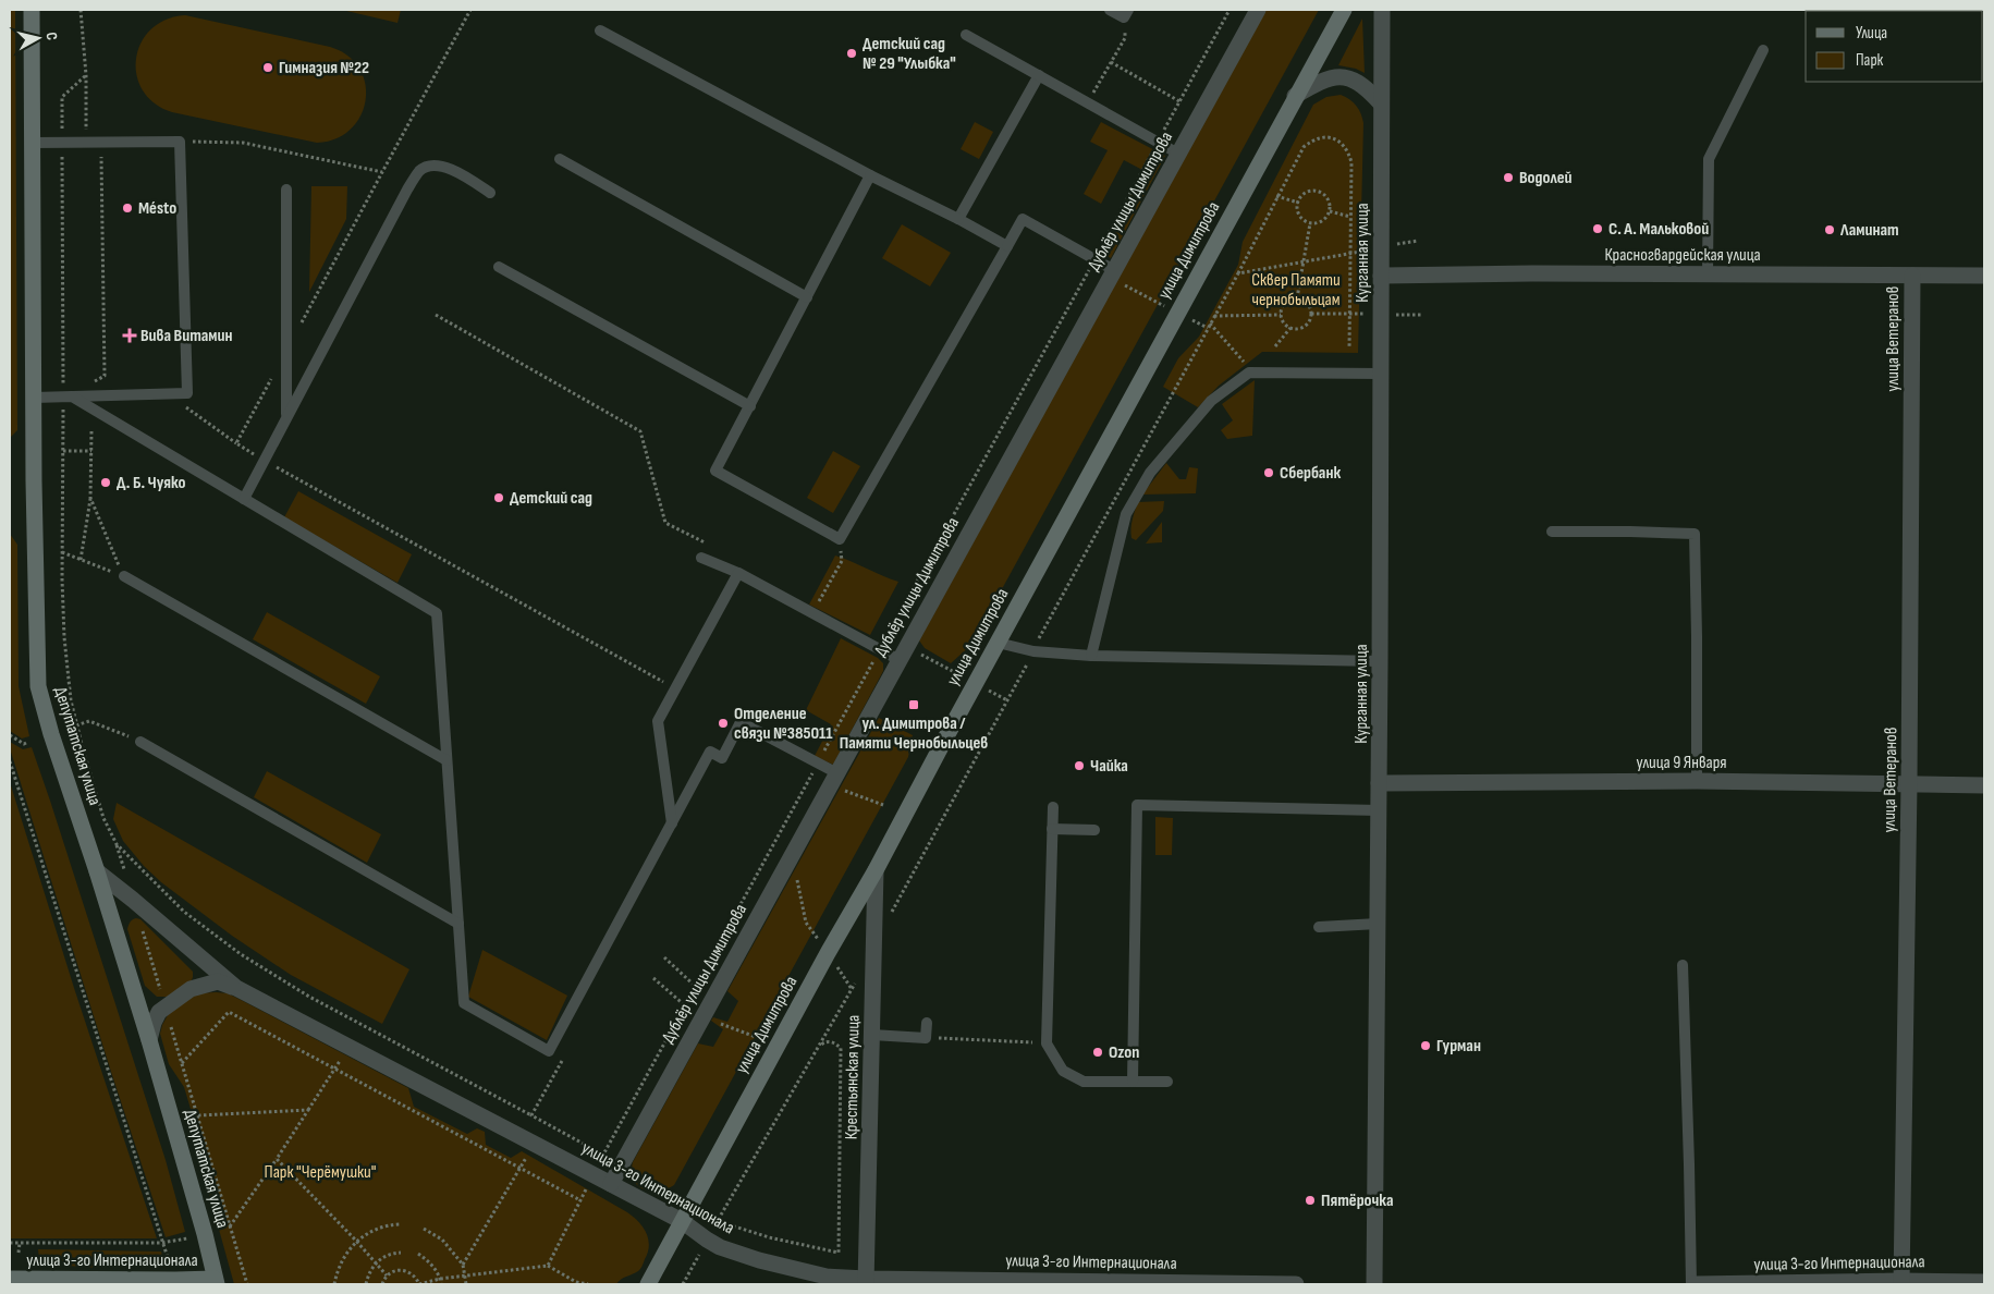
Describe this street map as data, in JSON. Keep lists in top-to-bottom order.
{
  "streets": {
    "main road": ["улица Димитрова", "Депутатская улица", "улица 3-го Интернационала"],
    "street": [
      "Дублёр улицы Димитрова",
      "Курганная улица",
      "Красногвардейская улица",
      "улица Ветеранов",
      "улица 9 Января",
      "Крестьянская улица"
    ]
  },
  "crossings": [
    ["Дублёр улицы Димитрова", "улица 3-го Интернационала"],
    ["улица Димитрова", "Крестьянская улица"],
    ["улица Димитрова", "улица 3-го Интернационала"],
    ["Курганная улица", "Красногвардейская улица"],
    ["Курганная улица", "улица 9 Января"],
    ["Красногвардейская улица", "улица Ветеранов"],
    ["улица Ветеранов", "улица 9 Января"],
    ["улица Ветеранов", "улица 3-го Интернационала"],
    ["Депутатская улица", "улица 3-го Интернационала"],
    ["Крестьянская улица", "улица 3-го Интернационала"]
  ],
  "parks": ["Сквер Памяти чернобыльцам", "Парк \"Черёмушки\""],
  "places": {
    "other": [
      "Детский сад № 29 \"Улыбка\"",
      "Гимназия №22",
      "Водолей",
      "Mésto",
      "С. А. Мальковой",
      "Ламинат",
      "Сбербанк",
      "Д. Б. Чуяко",
      "Детский сад",
      "Отделение связи №385011",
      "Чайка",
      "Гурман",
      "Ozon",
      "Пятёрочка"
    ],
    "health": ["Вива Витамин"],
    "transit": ["ул. Димитрова / Памяти Чернобыльцев"]
  },
  "legend": ["Улица", "Парк"],
  "north": "right"
}
